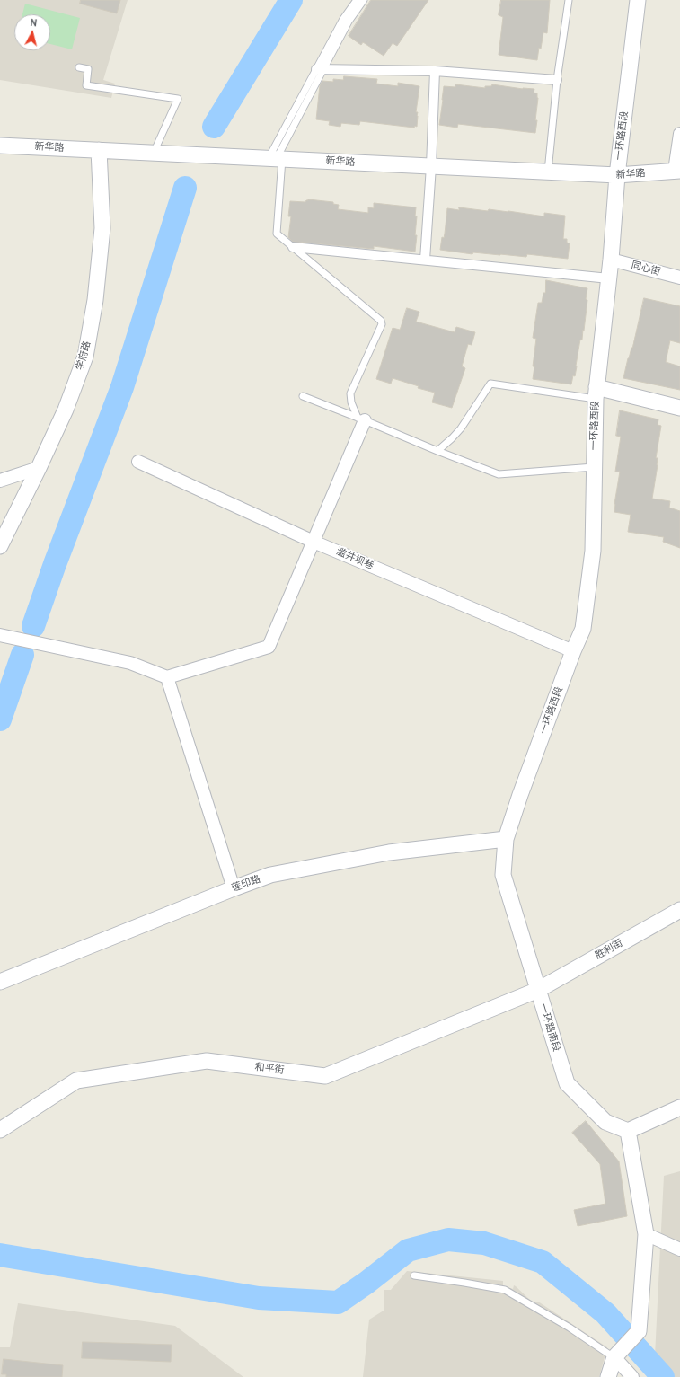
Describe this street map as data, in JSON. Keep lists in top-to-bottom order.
{
  "streets": {
    "street": [
      "一环路西段",
      "新华路",
      "同心街",
      "学府路",
      "滥井坝巷",
      "莲印路",
      "胜利街",
      "一环路南段",
      "和平街"
    ]
  },
  "crossings": [
    ["一环路西段", "新华路"],
    ["一环路西段", "同心街"],
    ["一环路西段", "滥井坝巷"],
    ["一环路西段", "莲印路"],
    ["一环路西段", "一环路南段"],
    ["新华路", "学府路"],
    ["莲印路", "一环路南段"],
    ["胜利街", "一环路南段"],
    ["胜利街", "和平街"],
    ["一环路南段", "和平街"]
  ],
  "north": "top"
}
